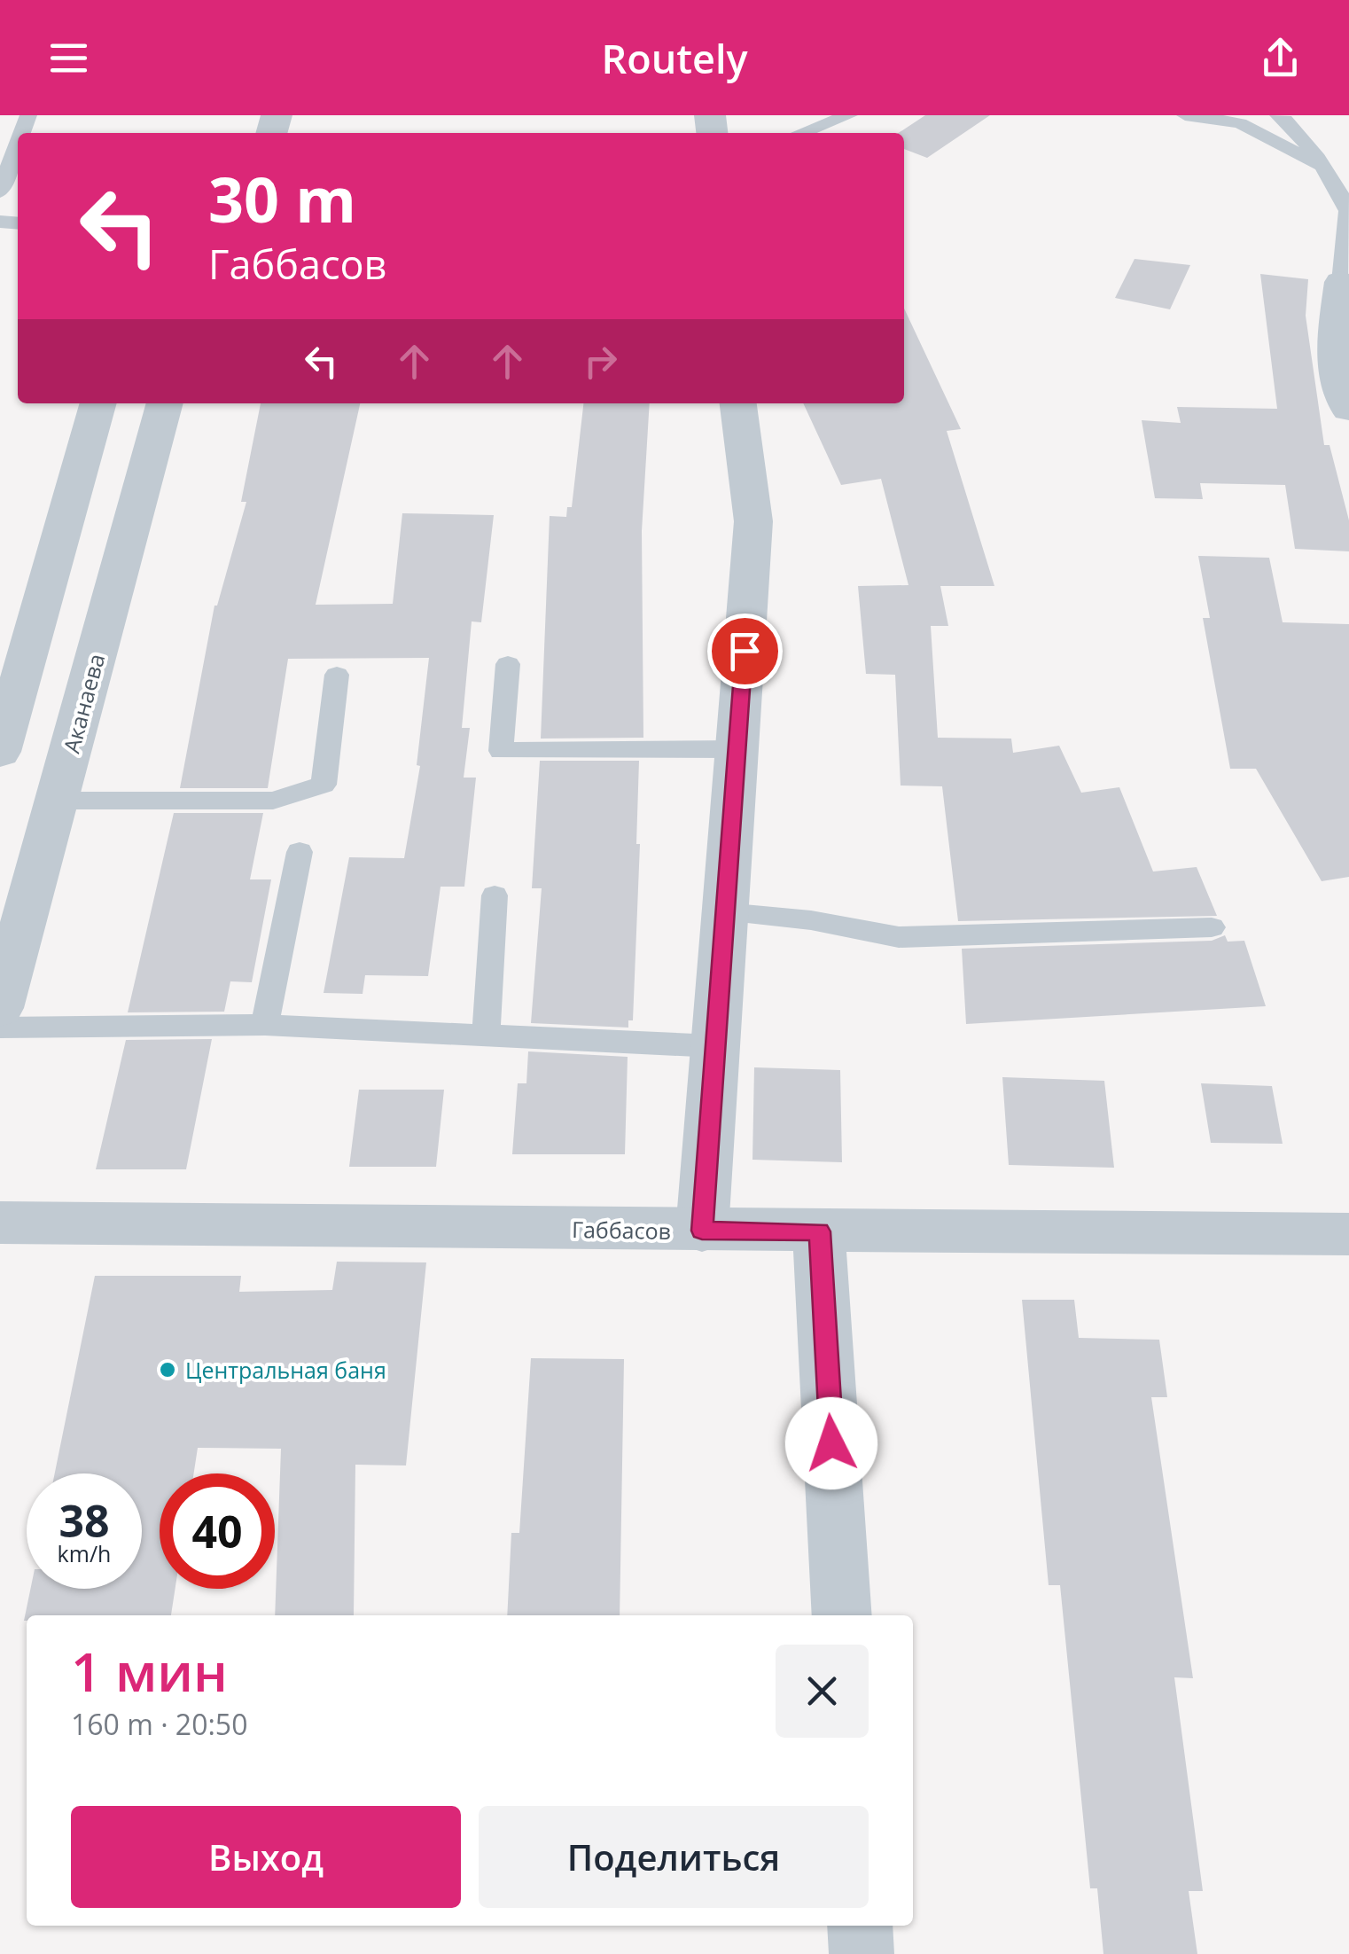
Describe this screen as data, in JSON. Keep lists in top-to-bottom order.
{
  "streets": {
    "street": ["Аканаева", "Габбасов"]
  },
  "places": ["Центральная баня"],
  "page": {
    "header": "Routely",
    "turn": ["30 m", "Габбасов"],
    "speed": "38 km/h",
    "limit": "40",
    "heading": ["1 мин", "160 m · 20:50"],
    "buttons": ["Выход", "Поделиться"]
  }
}
